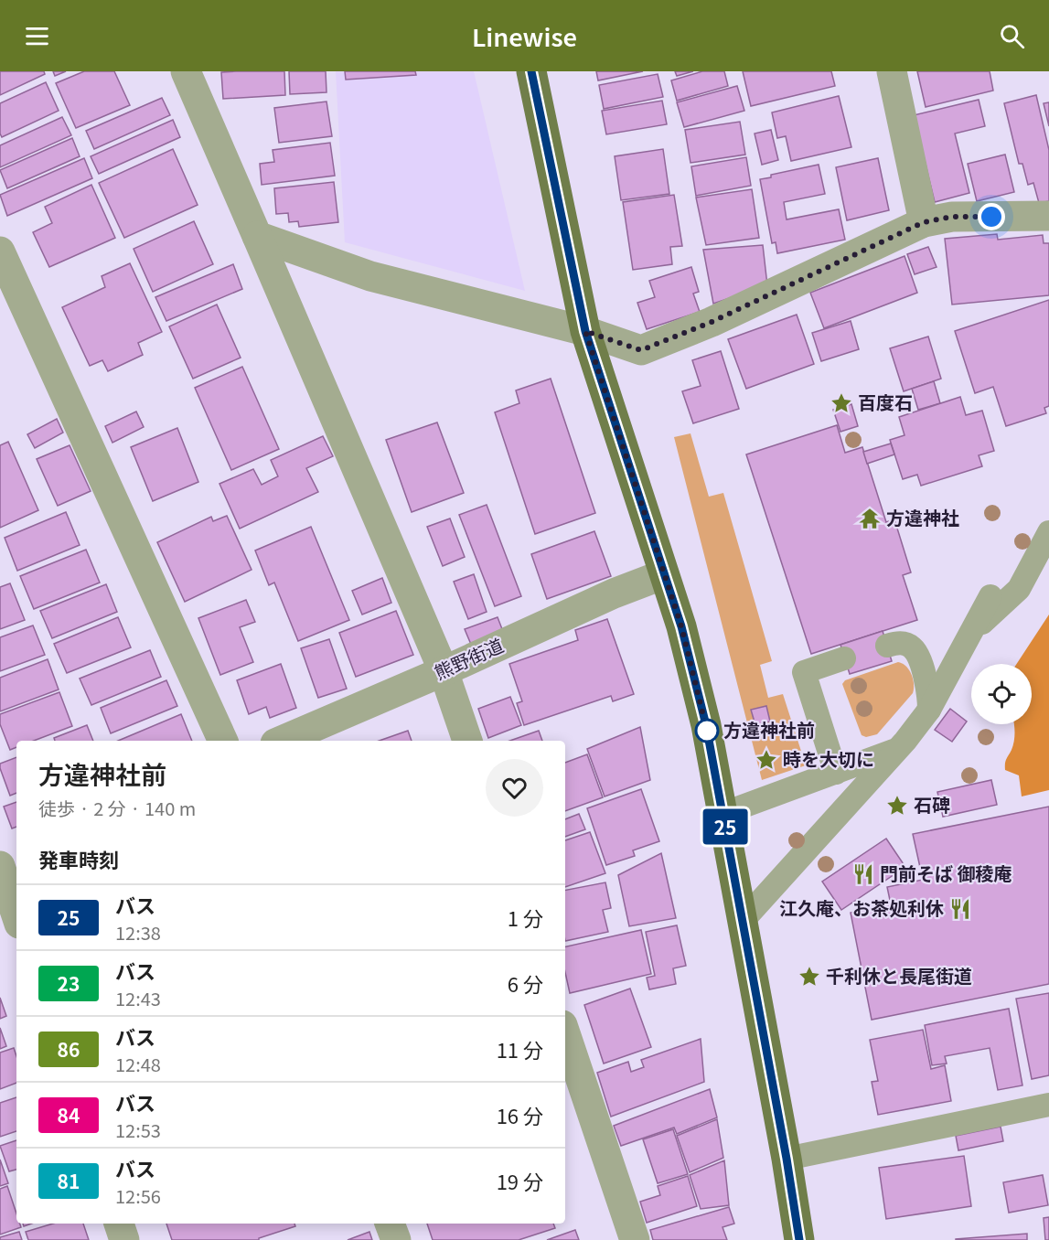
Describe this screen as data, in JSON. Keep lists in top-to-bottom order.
{
  "streets": {
    "street": ["熊野街道"]
  },
  "places": {
    "place": [
      "百度石",
      "時を大切に",
      "石碑",
      "千利休と長尾街道"
    ],
    "temple": ["方違神社"],
    "other": ["方違神社前"],
    "restaurant": ["門前そば 御稜庵", "江久庵、お茶処利休"]
  },
  "lines": ["bus line 25"],
  "page": {
    "header": "Linewise",
    "on_map": "25",
    "heading": [
      ["方違神社前", "徒歩 · 2 分 · 140 m"],
      "発車時刻"
    ],
    "list": [
      {
        "mark": "25",
        "name": "バス",
        "note": "12:38",
        "value": "1 分"
      },
      {
        "mark": "23",
        "name": "バス",
        "note": "12:43",
        "value": "6 分"
      },
      {
        "mark": "86",
        "name": "バス",
        "note": "12:48",
        "value": "11 分"
      },
      {
        "mark": "84",
        "name": "バス",
        "note": "12:53",
        "value": "16 分"
      },
      {
        "mark": "81",
        "name": "バス",
        "note": "12:56",
        "value": "19 分"
      }
    ]
  }
}
